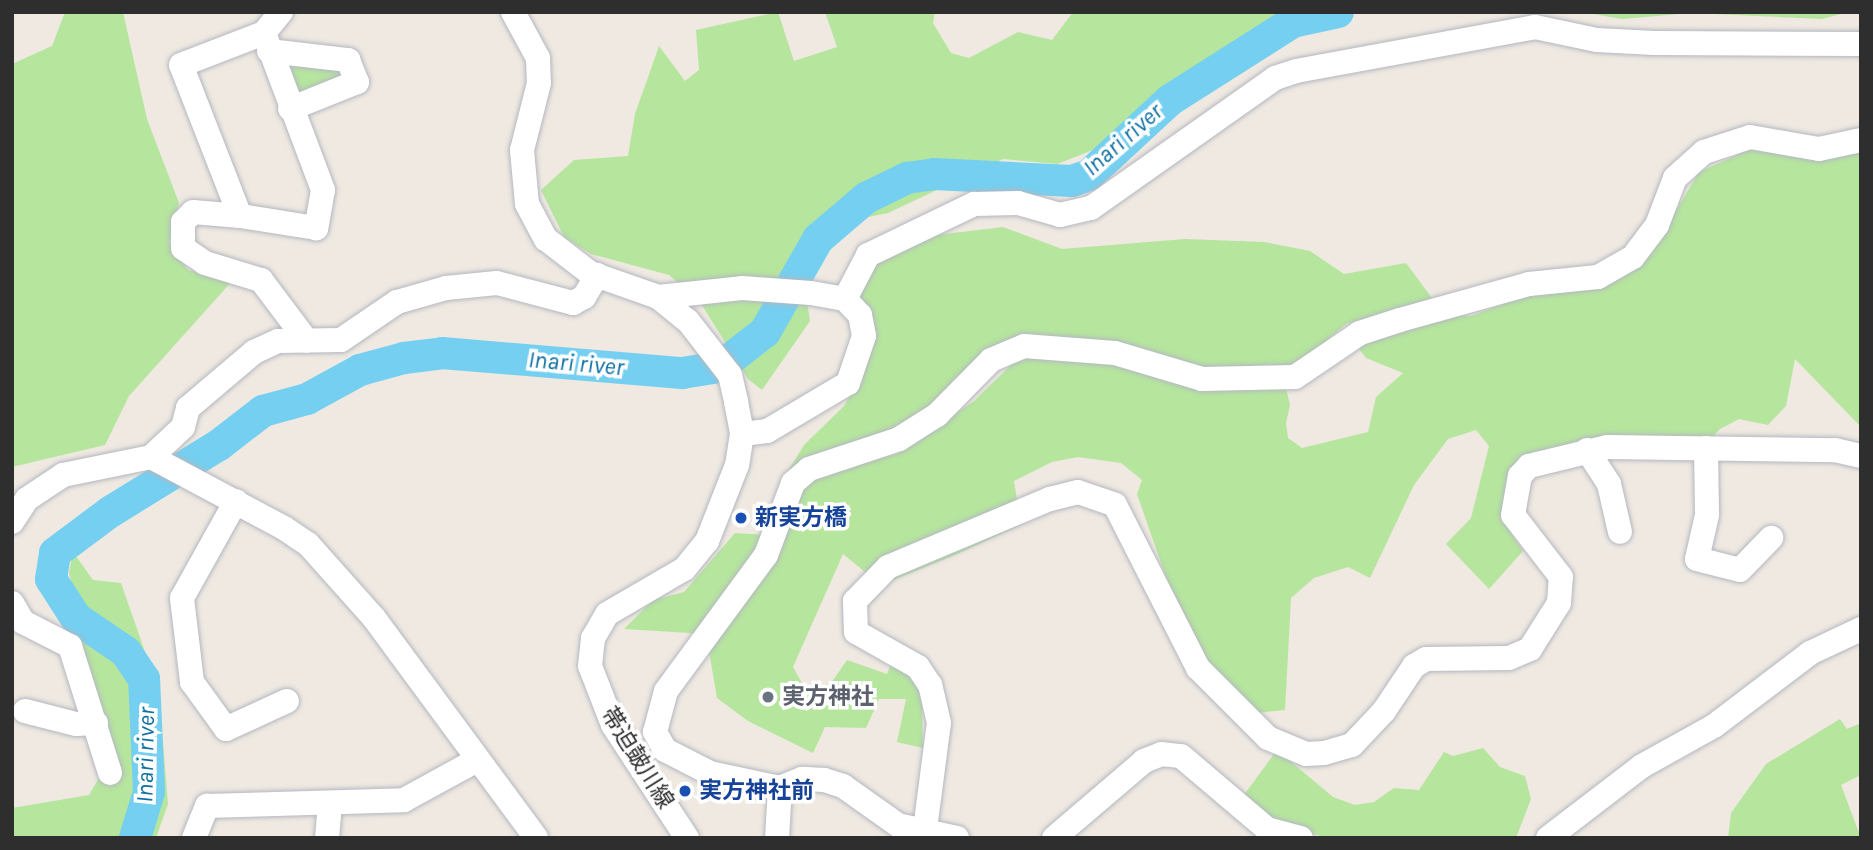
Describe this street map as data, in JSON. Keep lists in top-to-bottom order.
{
  "streets": {
    "street": ["帯迫皷川線"]
  },
  "water": ["Inari river"],
  "places": ["新実方橋", "実方神社", "実方神社前"]
}
